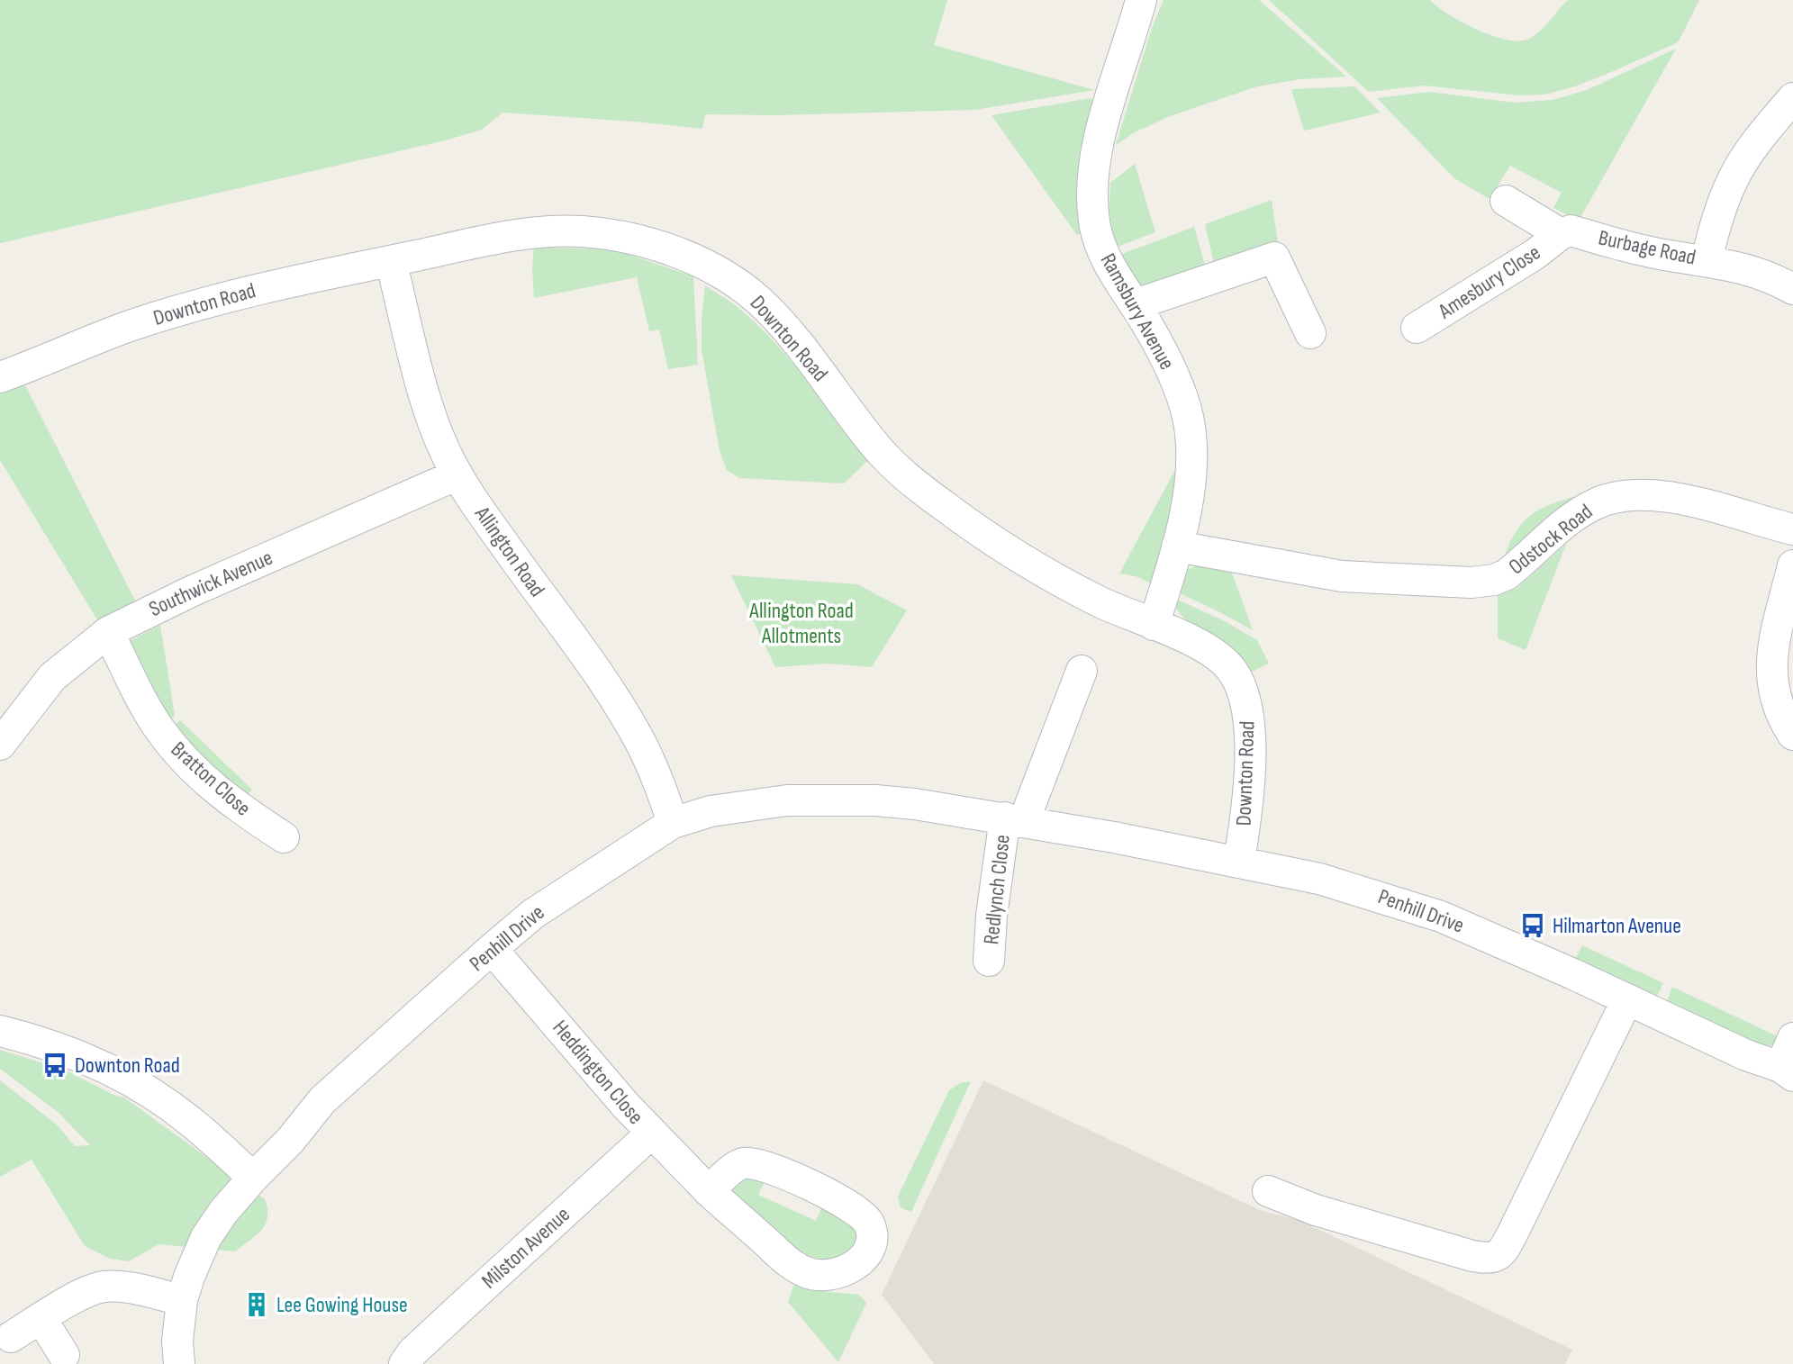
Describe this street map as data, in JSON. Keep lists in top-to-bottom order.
{
  "streets": {
    "street": [
      "Burbage Road",
      "Amesbury Close",
      "Downton Road",
      "Ramsbury Avenue",
      "Odstock Road",
      "Allington Road",
      "Southwick Avenue",
      "Bratton Close",
      "Redlynch Close",
      "Penhill Drive",
      "Heddington Close",
      "Milston Avenue"
    ]
  },
  "crossings": [
    ["Burbage Road", "Amesbury Close"],
    ["Downton Road", "Ramsbury Avenue"],
    ["Downton Road", "Allington Road"],
    ["Downton Road", "Penhill Drive"],
    ["Ramsbury Avenue", "Odstock Road"],
    ["Allington Road", "Southwick Avenue"],
    ["Allington Road", "Penhill Drive"],
    ["Southwick Avenue", "Bratton Close"],
    ["Redlynch Close", "Penhill Drive"],
    ["Penhill Drive", "Heddington Close"],
    ["Heddington Close", "Milston Avenue"]
  ],
  "parks": ["Allington Road Allotments"],
  "places": {
    "bus stop": ["Hilmarton Avenue", "Downton Road"],
    "building": ["Lee Gowing House"]
  }
}
